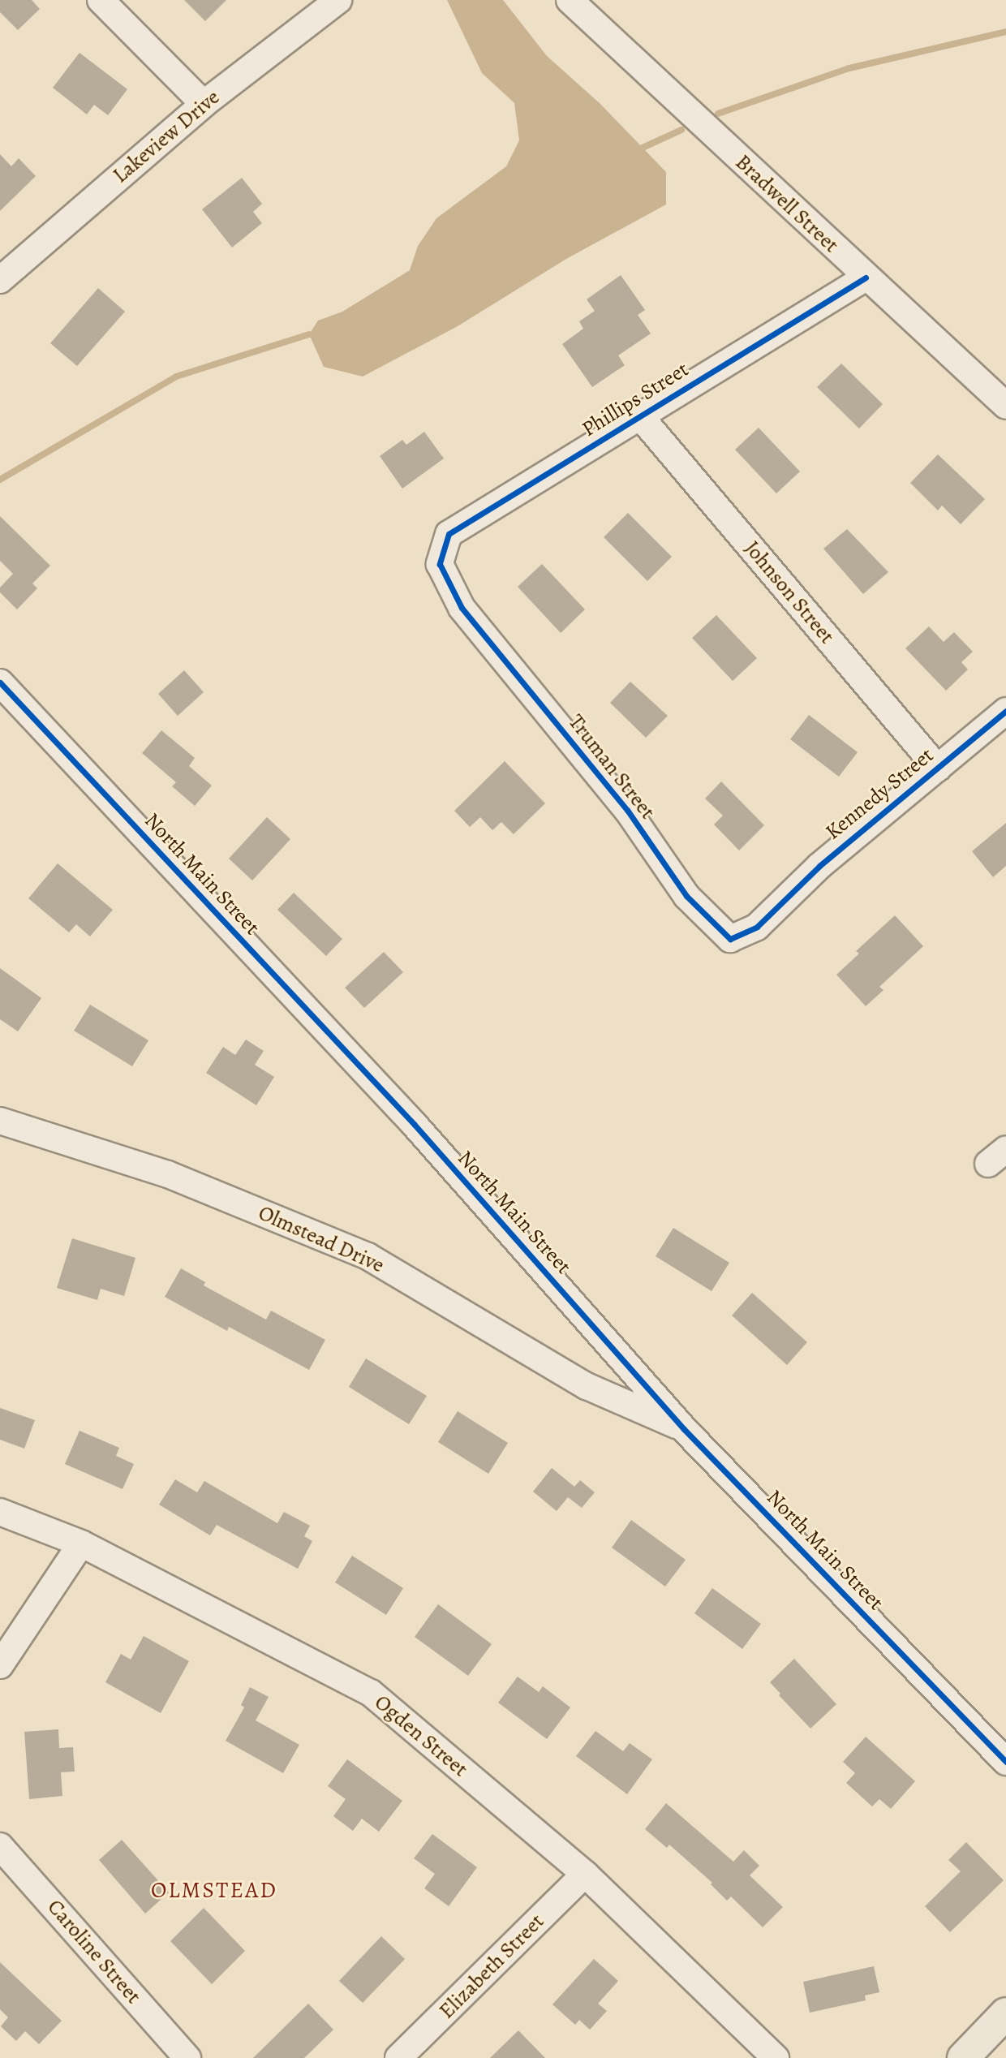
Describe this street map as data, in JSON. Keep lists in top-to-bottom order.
{
  "streets": {
    "street": [
      "Lakeview Drive",
      "Bradwell Street",
      "Phillips Street",
      "Johnson Street",
      "Truman Street",
      "Kennedy Street",
      "North Main Street",
      "Olmstead Drive",
      "Ogden Street",
      "Caroline Street",
      "Elizabeth Street"
    ]
  },
  "crossings": [
    ["Bradwell Street", "Phillips Street"],
    ["Phillips Street", "Johnson Street"],
    ["Phillips Street", "Truman Street"],
    ["Johnson Street", "Kennedy Street"],
    ["Truman Street", "Kennedy Street"],
    ["North Main Street", "Olmstead Drive"],
    ["Ogden Street", "Elizabeth Street"]
  ],
  "districts": ["OLMSTEAD"]
}
